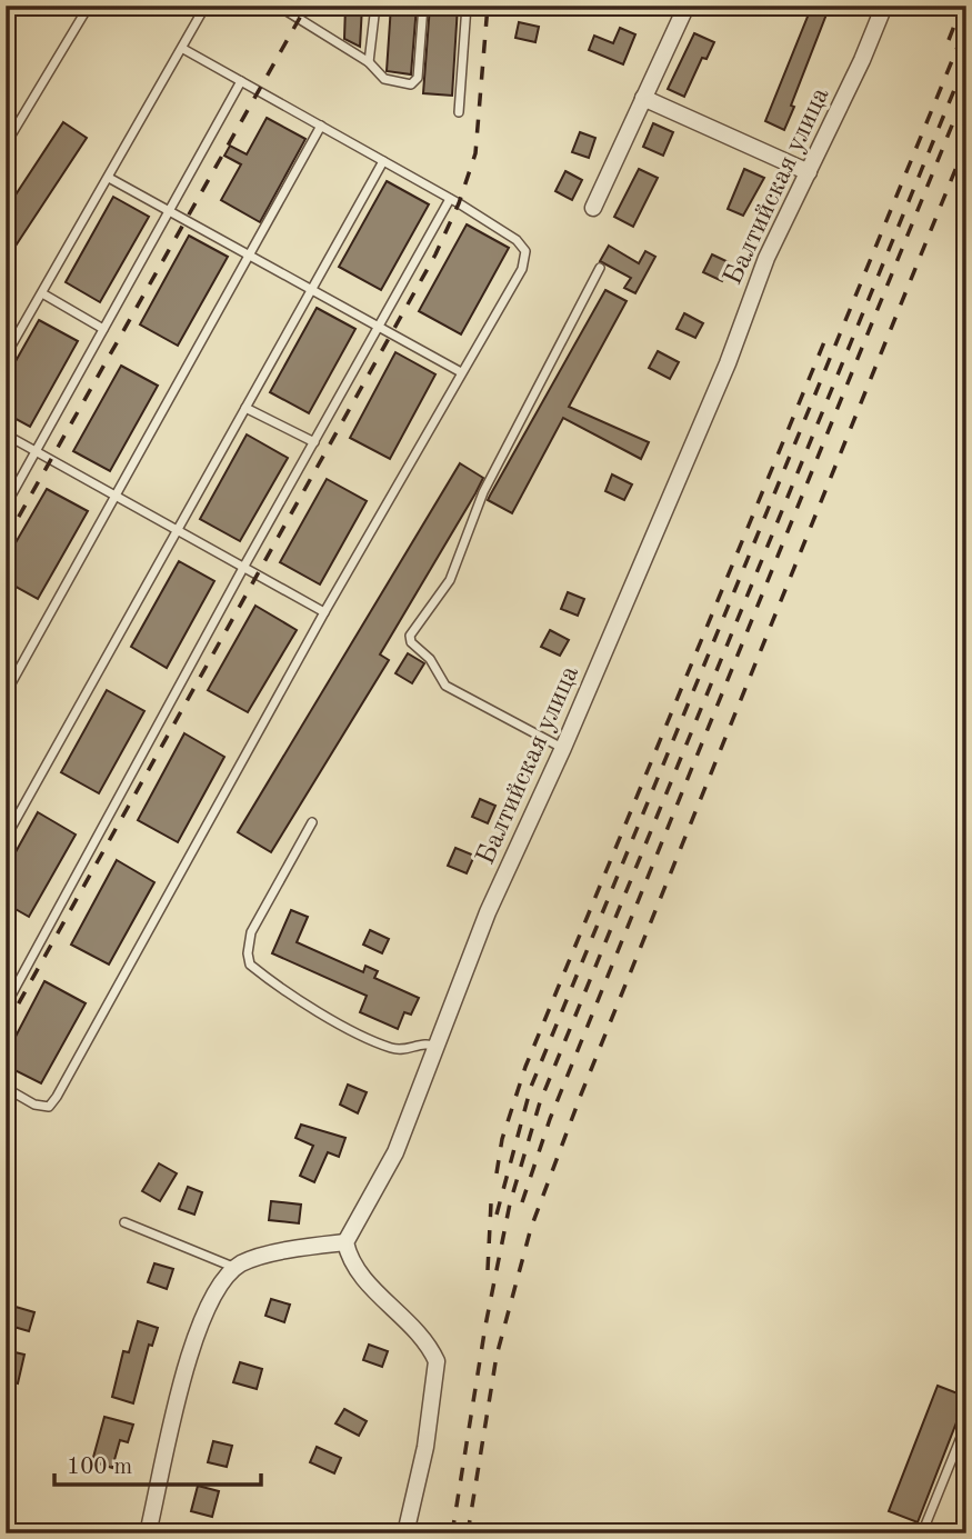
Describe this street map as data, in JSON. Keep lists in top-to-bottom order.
{
  "streets": {
    "street": ["Балтийская улица"]
  },
  "scale_bar": "100 m"
}
